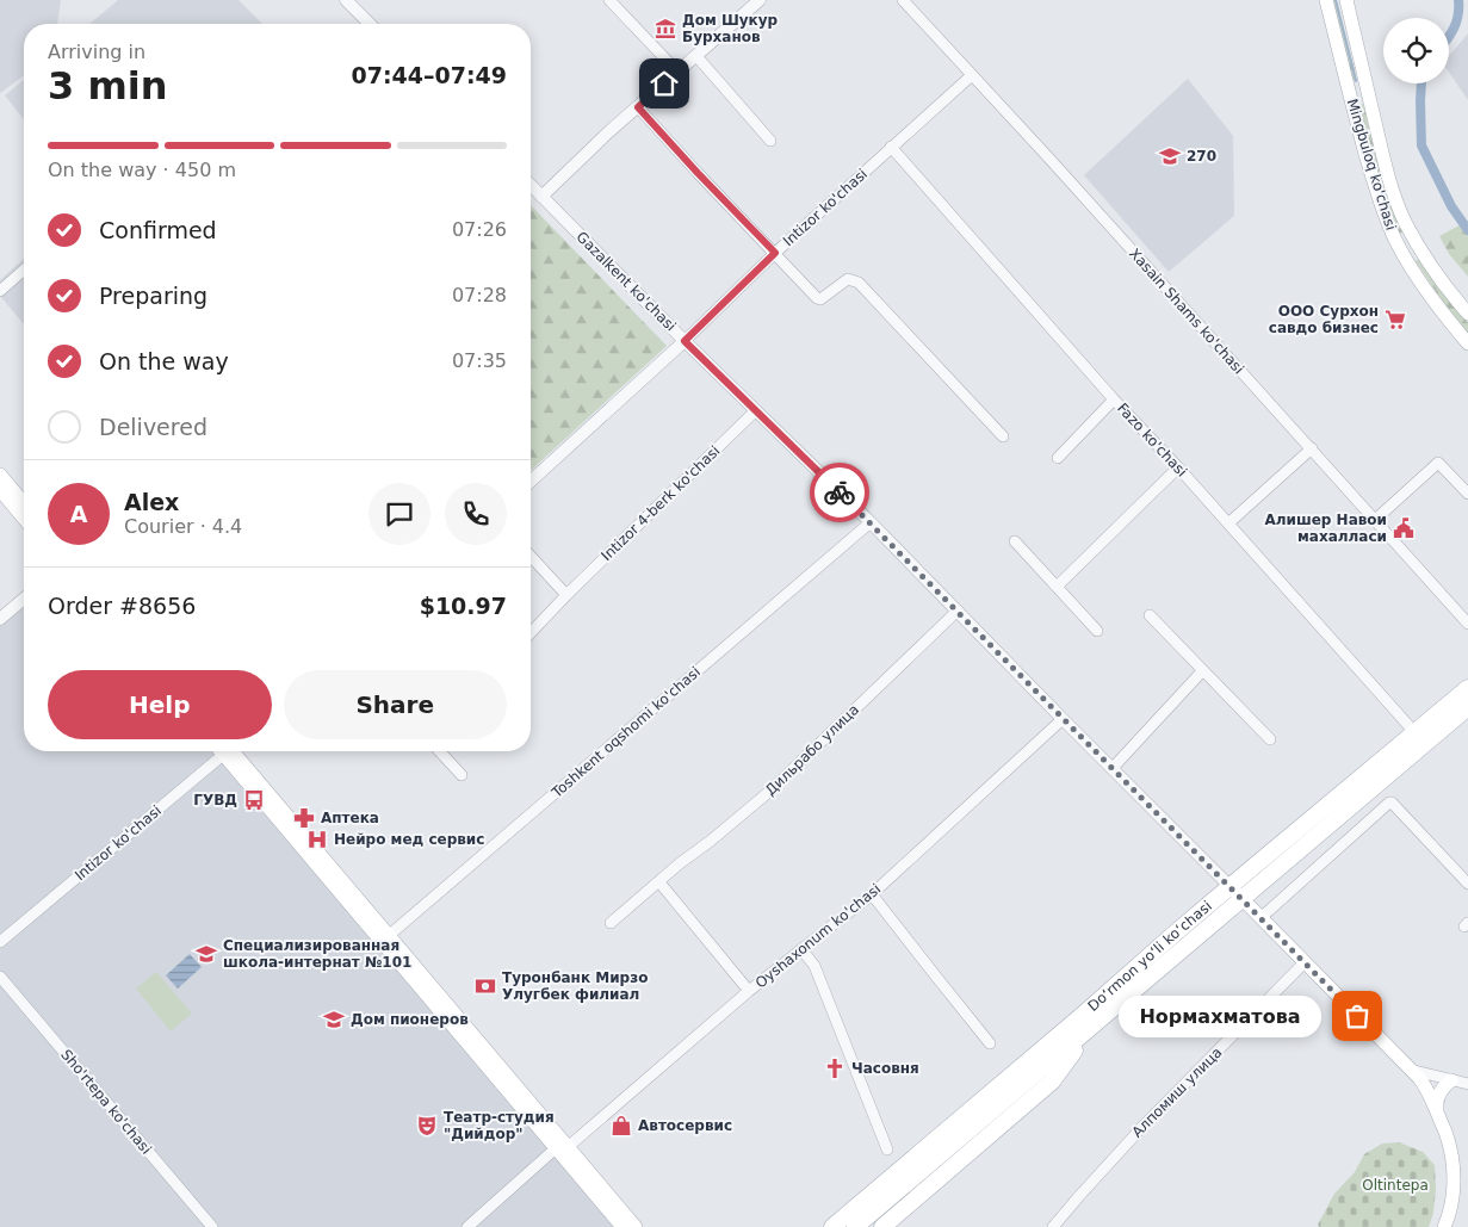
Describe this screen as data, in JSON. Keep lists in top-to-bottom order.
{
  "streets": {
    "main road": ["Mingbuloq ko'chasi", "Gazalkent ko'chasi", "Do‘rmon yo‘li ko‘chasi"],
    "street": [
      "Intizor ko'chasi",
      "Xasain Shams ko'chasi",
      "Fazo ko'chasi",
      "Intizor 4-berk ko'chasi",
      "Toshkent oqshomi ko'chasi",
      "Дильрабо улица",
      "Oyshaxonum ko'chasi",
      "Алпомиш улица",
      "Sho'rtepa ko'chasi"
    ]
  },
  "crossings": [
    ["Intizor ko'chasi", "Gazalkent ko'chasi"],
    ["Intizor ko'chasi", "Xasain Shams ko'chasi"],
    ["Intizor ko'chasi", "Fazo ko'chasi"],
    ["Gazalkent ko'chasi", "Intizor 4-berk ko'chasi"],
    ["Gazalkent ko'chasi", "Toshkent oqshomi ko'chasi"],
    ["Gazalkent ko'chasi", "Дильрабо улица"],
    ["Gazalkent ko'chasi", "Oyshaxonum ko'chasi"],
    ["Gazalkent ko'chasi", "Do‘rmon yo‘li ko‘chasi"],
    ["Gazalkent ko'chasi", "Алпомиш улица"],
    ["Fazo ko'chasi", "Do‘rmon yo‘li ko‘chasi"]
  ],
  "parks": ["Oltintepa"],
  "places": {
    "museum": ["Дом Шукур Бурханов"],
    "school or university": ["270", "Специализированная школа-интернат №101", "Дом пионеров"],
    "supermarket": ["ООО Сурхон савдо бизнес"],
    "public building": ["Алишер Навои махалласи"],
    "bus stop": ["ГУВД"],
    "pharmacy": ["Аптека"],
    "hospital": ["Нейро мед сервис"],
    "bank": ["Туронбанк Мирзо Улугбек филиал"],
    "other": ["Нормахматова"],
    "church": ["Часовня"],
    "theatre": ["Театр-студия \"Дийдор\""],
    "shop": ["Автосервис"]
  },
  "page": {
    "heading": ["3 min", "Arriving in", "07:44–07:49"],
    "panel": [
      "Alex",
      "Courier · 4.4",
      "Order #8656",
      "$10.97"
    ],
    "bar": "On the way · 450 m",
    "list": [
      ["Confirmed", "07:26"],
      ["Preparing", "07:28"],
      ["On the way", "07:35"],
      "Delivered"
    ],
    "round": "A",
    "buttons": ["Help", "Share"],
    "bubble": "Нормахматова"
  }
}
